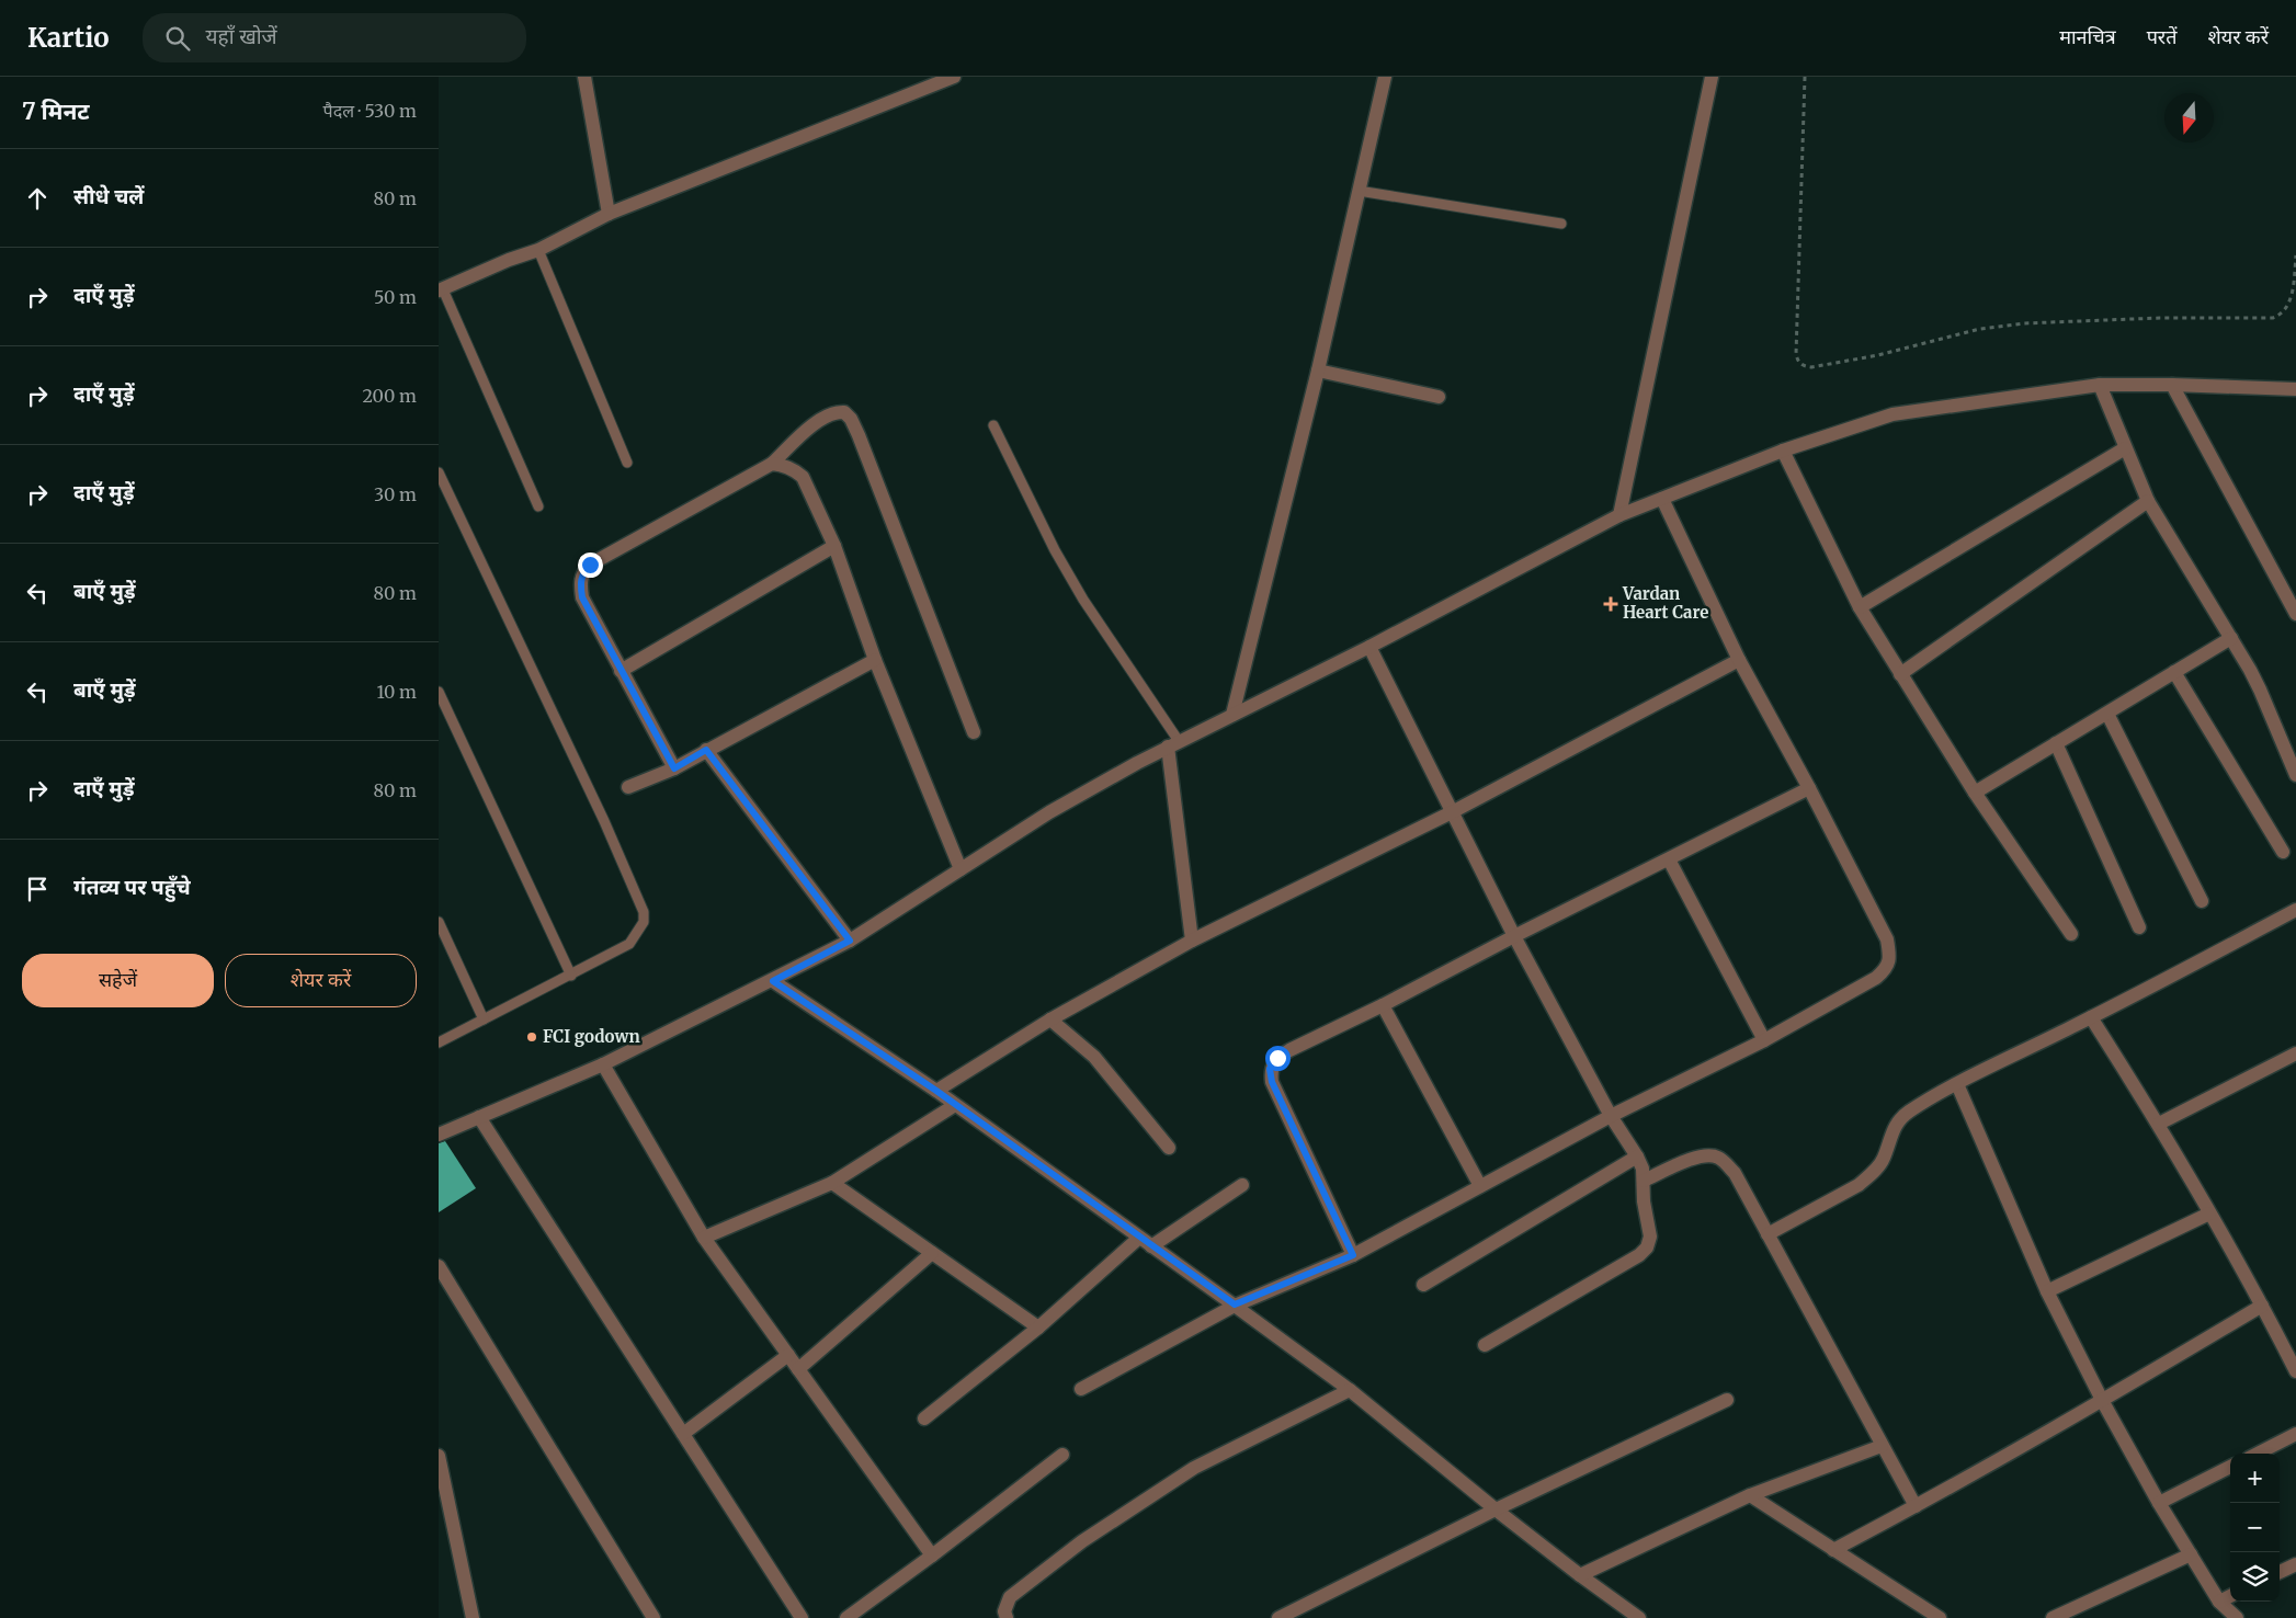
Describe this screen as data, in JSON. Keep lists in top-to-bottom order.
{
  "places": {
    "health": ["Vardan Heart Care"],
    "other": ["FCI godown"]
  },
  "north": "bottom",
  "page": {
    "header": "Kartio",
    "search": "यहाँ खोजें",
    "nav": ["मानचित्र", "परतें", "शेयर करें"],
    "heading": ["7 मिनट", "पैदल · 530 m"],
    "list": [
      ["सीधे चलें", "80 m"],
      ["दाएँ मुड़ें", "50 m"],
      ["दाएँ मुड़ें", "200 m"],
      ["दाएँ मुड़ें", "30 m"],
      ["बाएँ मुड़ें", "80 m"],
      ["बाएँ मुड़ें", "10 m"],
      ["दाएँ मुड़ें", "80 m"],
      "गंतव्य पर पहुँचे"
    ],
    "buttons": ["सहेजें", "शेयर करें"],
    "map_buttons": ["+", "−"]
  }
}
